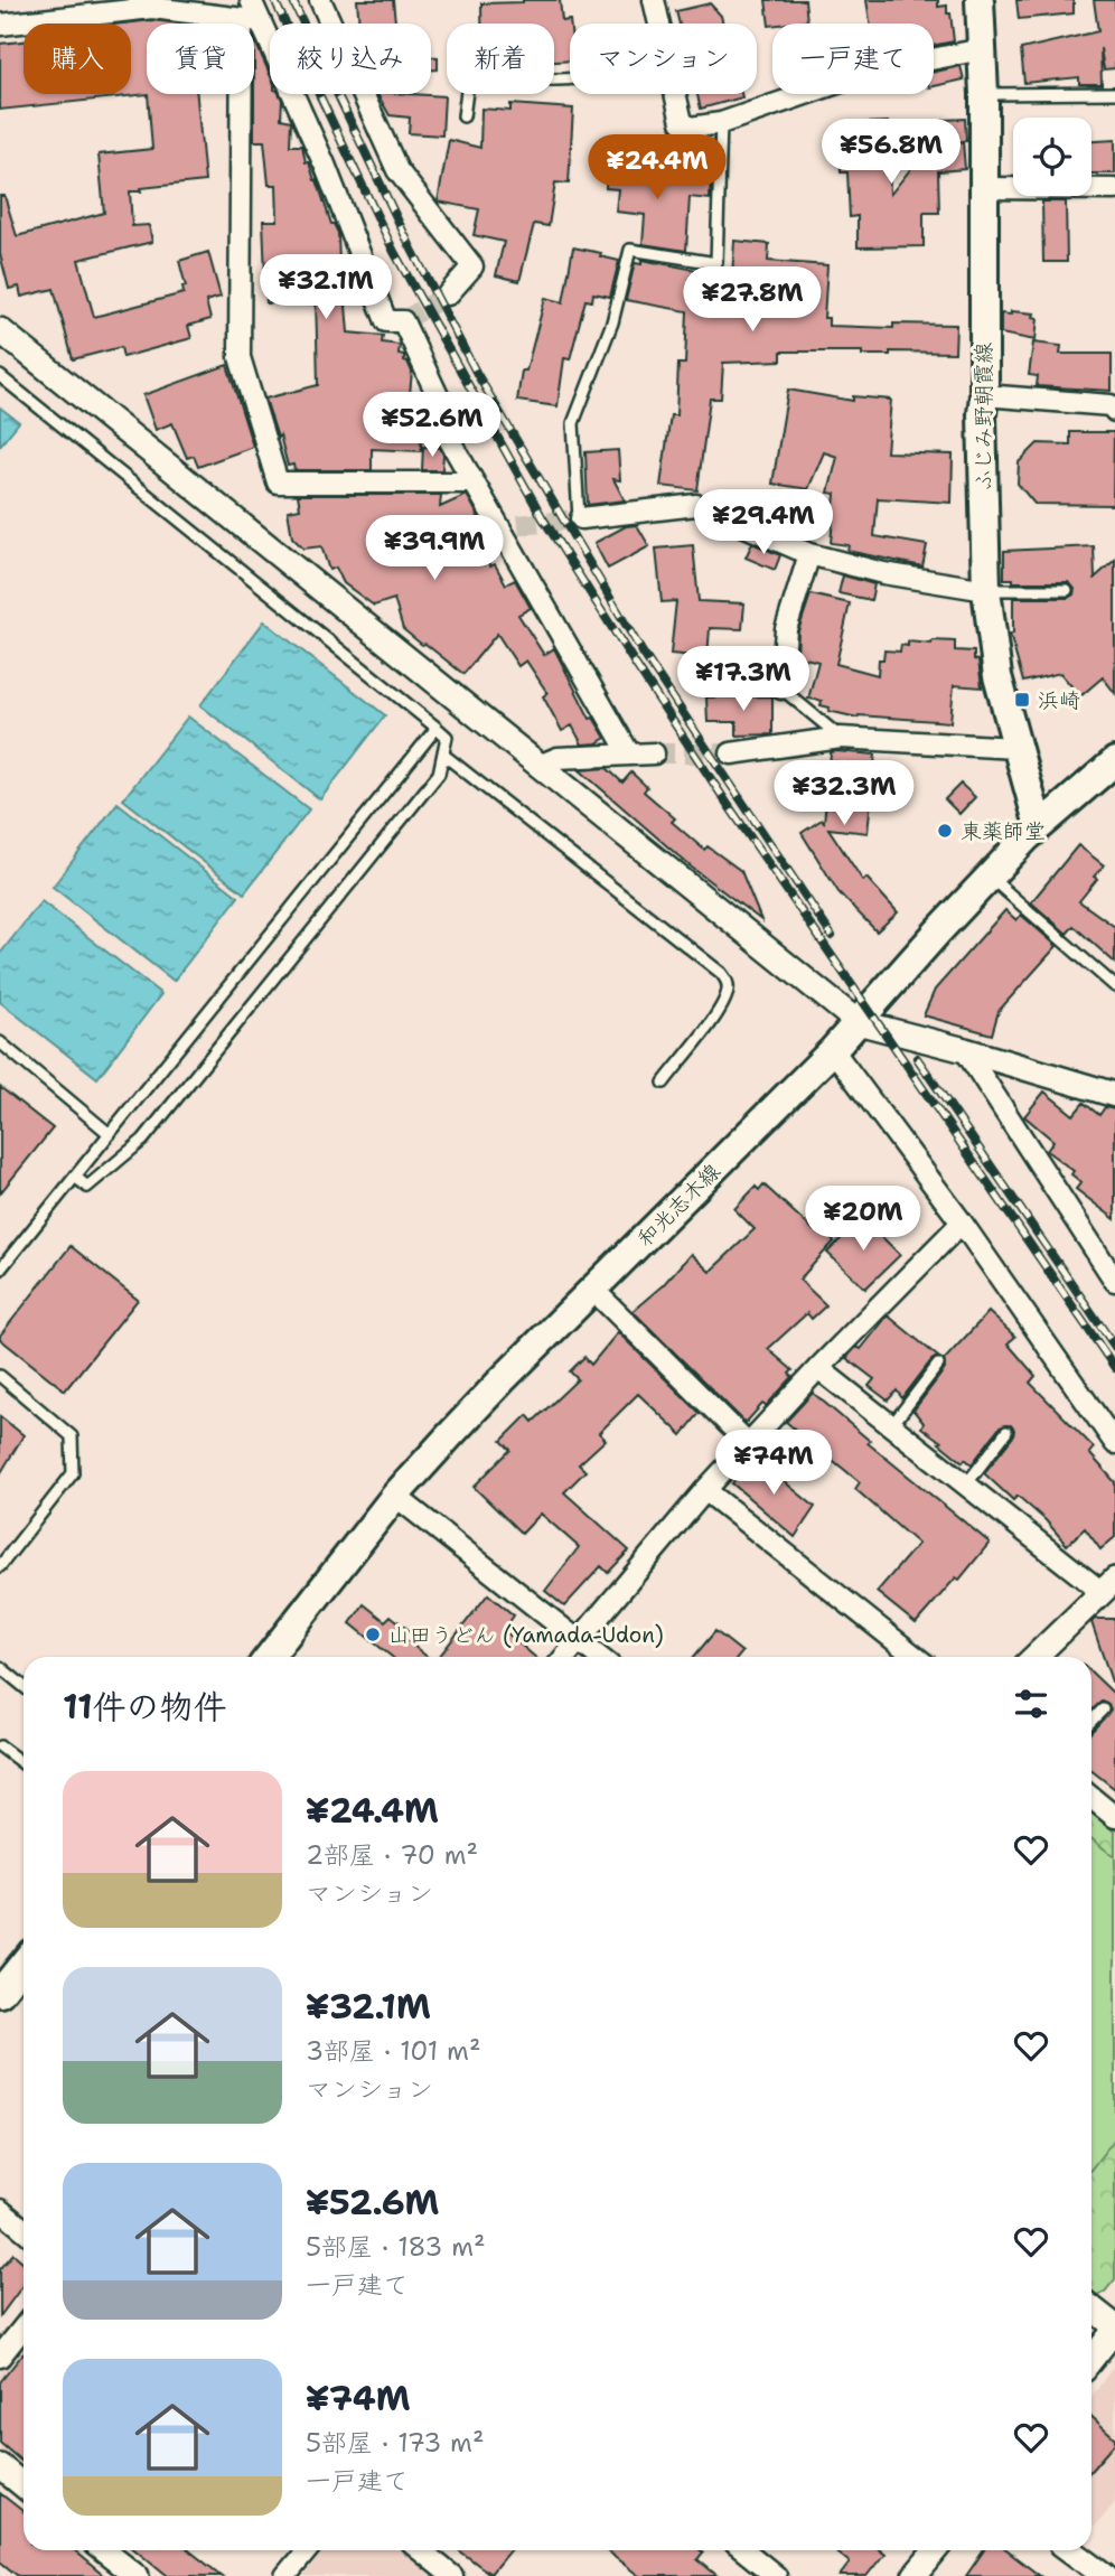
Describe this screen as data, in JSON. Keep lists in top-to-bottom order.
{
  "streets": {
    "main road": ["ふじみ野朝霞線", "和光志木線"]
  },
  "crossings": [
    ["ふじみ野朝霞線", "和光志木線"]
  ],
  "places": {
    "transit": ["浜崎"],
    "other": ["東薬師堂", "山田うどん (Yamada-Udon)"]
  },
  "page": {
    "chip": [
      "購入",
      "賃貸",
      "絞り込み",
      "新着",
      "マンション",
      "一戸建て"
    ],
    "price": [
      "¥56.8M",
      "¥24.4M",
      "¥32.1M",
      "¥27.8M",
      "¥52.6M",
      "¥29.4M",
      "¥39.9M",
      "¥17.3M",
      "¥32.3M",
      "¥20M",
      "¥74M"
    ],
    "heading": "11件の物件",
    "list": [
      {
        "name": "¥24.4M",
        "note": "2部屋 · 70 m² · マンション"
      },
      {
        "name": "¥32.1M",
        "note": "3部屋 · 101 m² · マンション"
      },
      {
        "name": "¥52.6M",
        "note": "5部屋 · 183 m² · 一戸建て"
      },
      {
        "name": "¥74M",
        "note": "5部屋 · 173 m² · 一戸建て"
      }
    ]
  }
}
